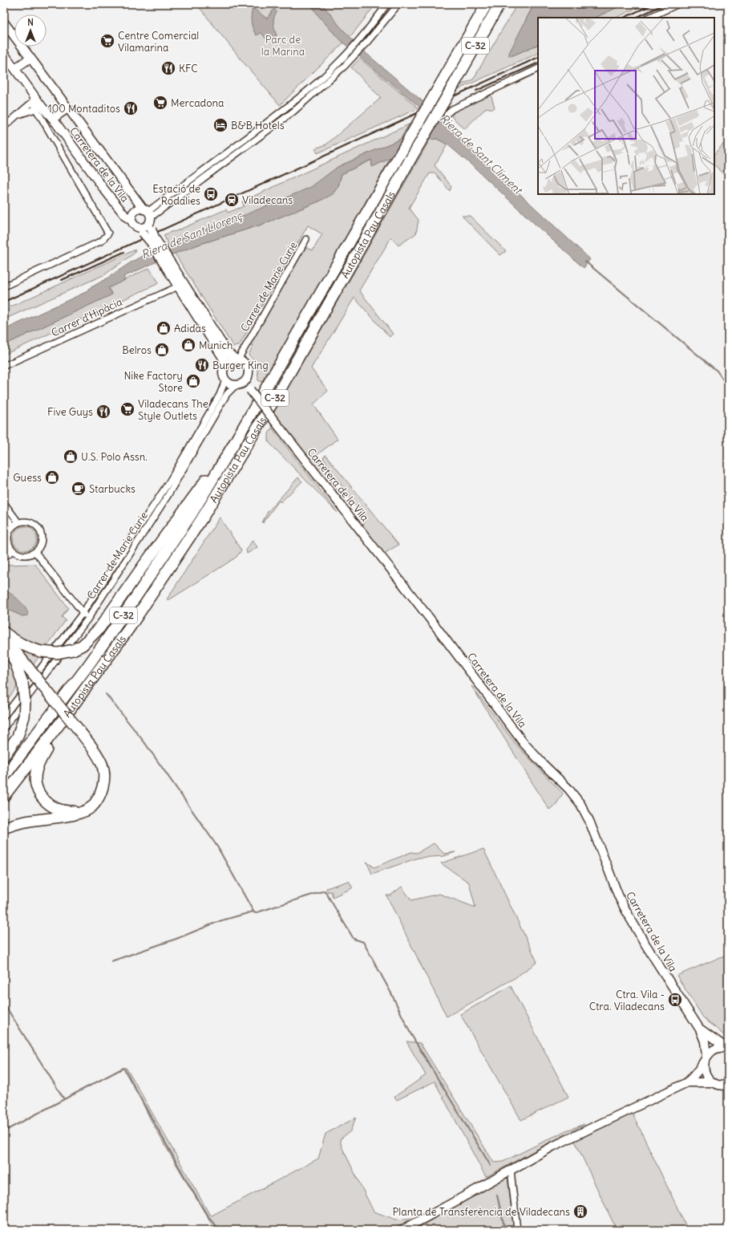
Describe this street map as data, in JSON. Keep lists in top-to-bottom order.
{
  "streets": {
    "highway": ["C-32", "Autopista Pau Casals"],
    "main road": ["Carretera de la Vila"],
    "street": ["Carrer de Marie Curie", "Carrer d'Hipàcia"]
  },
  "crossings": [
    ["Carretera de la Vila", "Carrer de Marie Curie"],
    ["Carretera de la Vila", "Carrer d'Hipàcia"]
  ],
  "water": ["Riera de Sant Climent", "Riera de Sant Llorenç"],
  "parks": ["Parc de la Marina"],
  "places": {
    "supermarket": ["Centre Comercial Vilamarina", "Mercadona", "Viladecans The Style Outlets"],
    "restaurant": [
      "KFC",
      "100 Montaditos",
      "Burger King",
      "Five Guys"
    ],
    "hotel": ["B&B Hotels"],
    "bus stop": ["Estació de Rodalies", "Ctra. Vila - Ctra. Viladecans"],
    "station": ["Viladecans"],
    "shop": [
      "Adidas",
      "Munich",
      "Belros",
      "Nike Factory Store",
      "U.S. Polo Assn.",
      "Guess"
    ],
    "cafe": ["Starbucks"],
    "building": ["Planta de Transferència de Viladecans"]
  },
  "north": "top"
}
